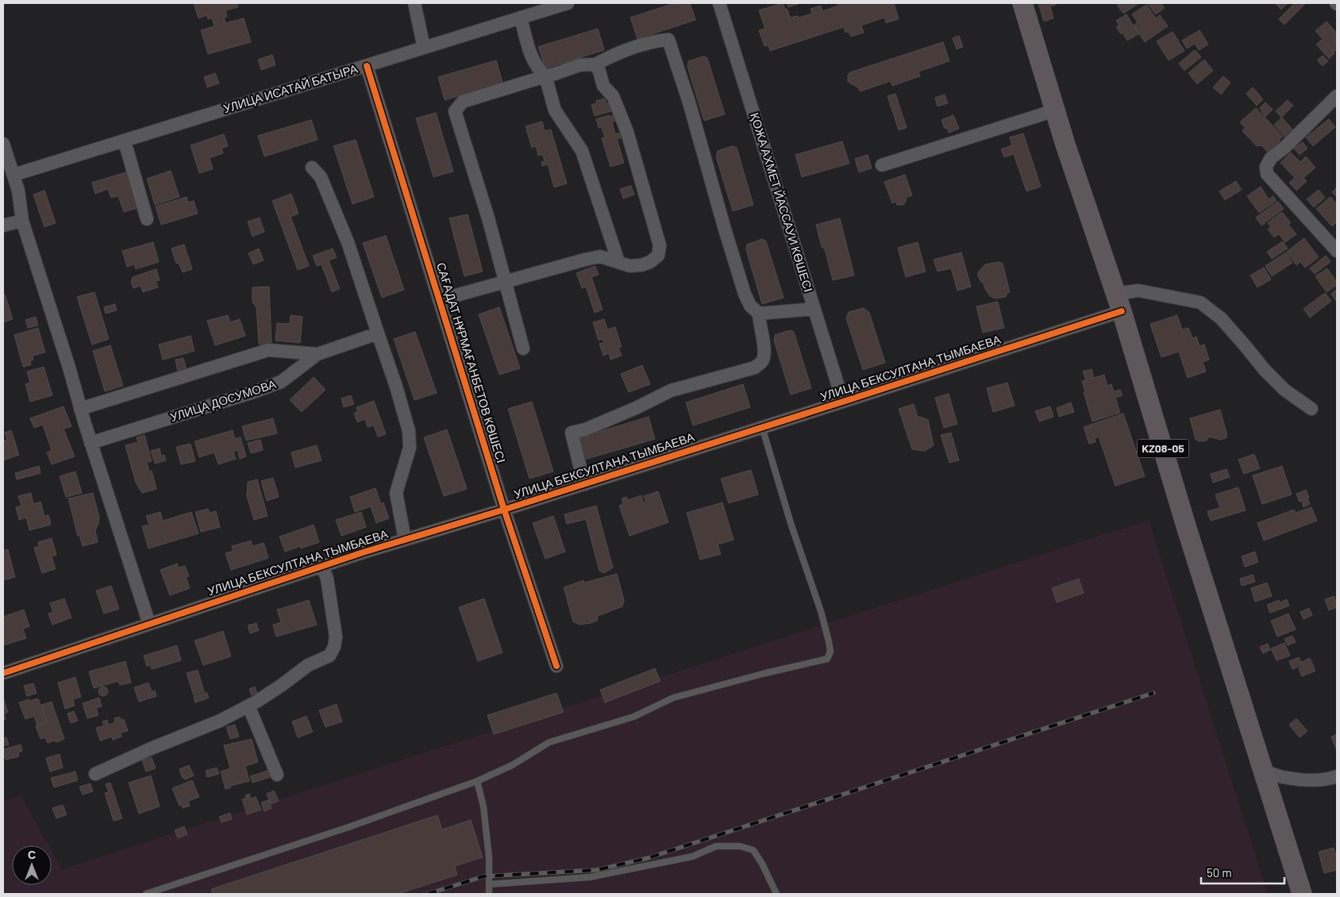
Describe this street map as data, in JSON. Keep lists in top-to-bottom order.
{
  "streets": {
    "main road": ["KZ08-05"],
    "street": [
      "УЛИЦА ИСАТАЙ БАТЫРА",
      "ҚОЖА АХМЕТ ЙАССАУИ КӨШЕСІ",
      "САҒАДАТ НҰРМАҒАНБЕТОВ КӨШЕСІ",
      "УЛИЦА БЕКСУЛТАНА ТЫМБАЕВА",
      "УЛИЦА ДОСУМОВА"
    ]
  },
  "crossings": [
    ["УЛИЦА ИСАТАЙ БАТЫРА", "САҒАДАТ НҰРМАҒАНБЕТОВ КӨШЕСІ"],
    ["ҚОЖА АХМЕТ ЙАССАУИ КӨШЕСІ", "УЛИЦА БЕКСУЛТАНА ТЫМБАЕВА"],
    ["САҒАДАТ НҰРМАҒАНБЕТОВ КӨШЕСІ", "УЛИЦА БЕКСУЛТАНА ТЫМБАЕВА"],
    ["УЛИЦА БЕКСУЛТАНА ТЫМБАЕВА", "KZ08-05"]
  ],
  "scale_bar": "50 m",
  "north": "top"
}
